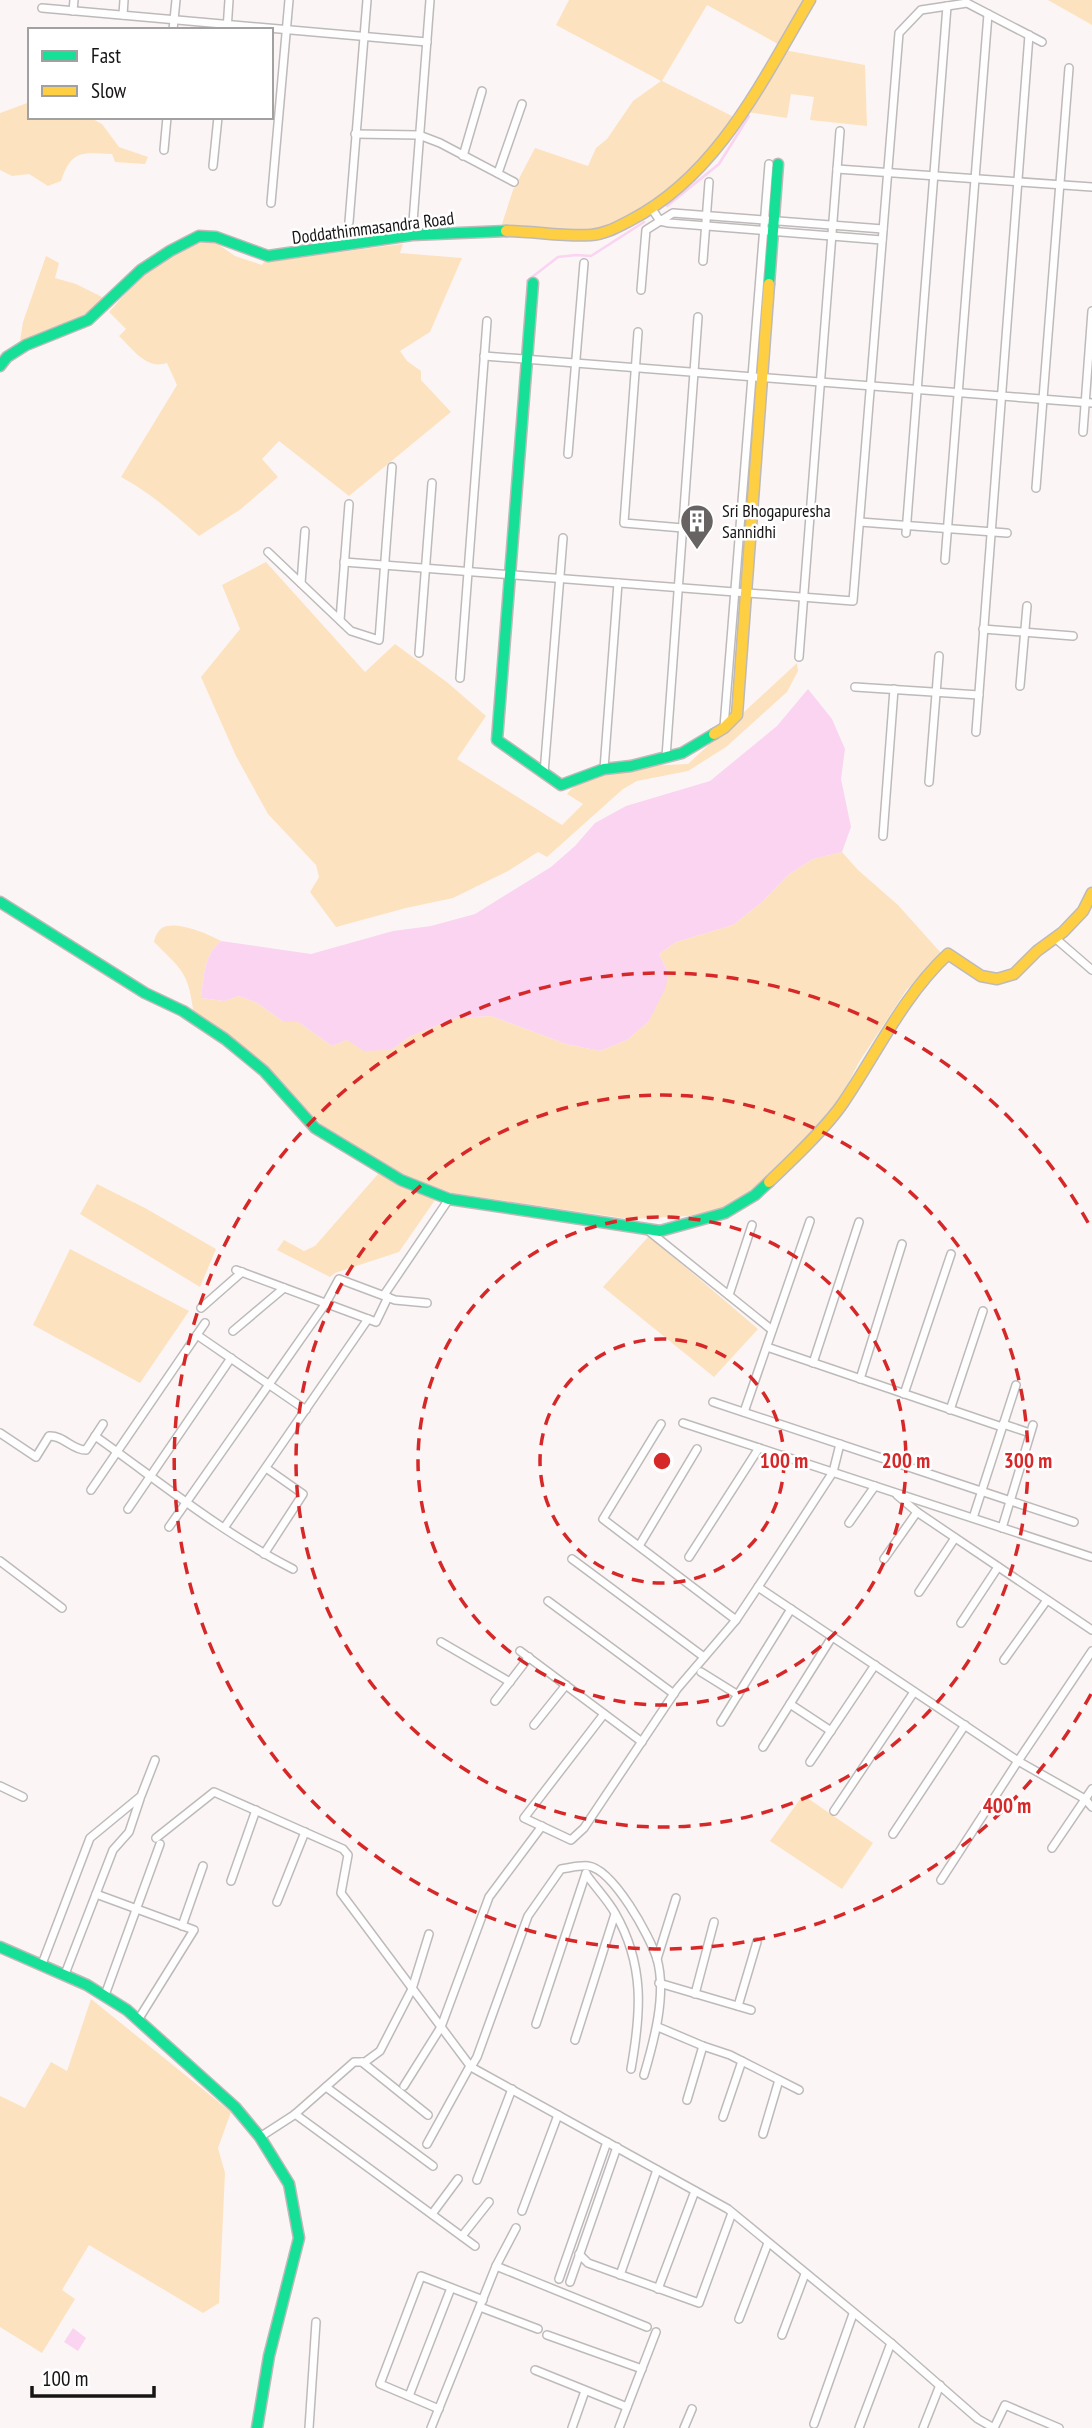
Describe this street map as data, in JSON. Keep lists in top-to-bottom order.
{
  "streets": {
    "street": ["Doddathimmasandra Road"]
  },
  "places": {
    "building": ["Sri Bhogapuresha Sannidhi"]
  },
  "legend": ["Fast", "Slow"],
  "scale_bar": "100 m",
  "rings": [
    "100 m",
    "200 m",
    "300 m",
    "400 m"
  ]
}
